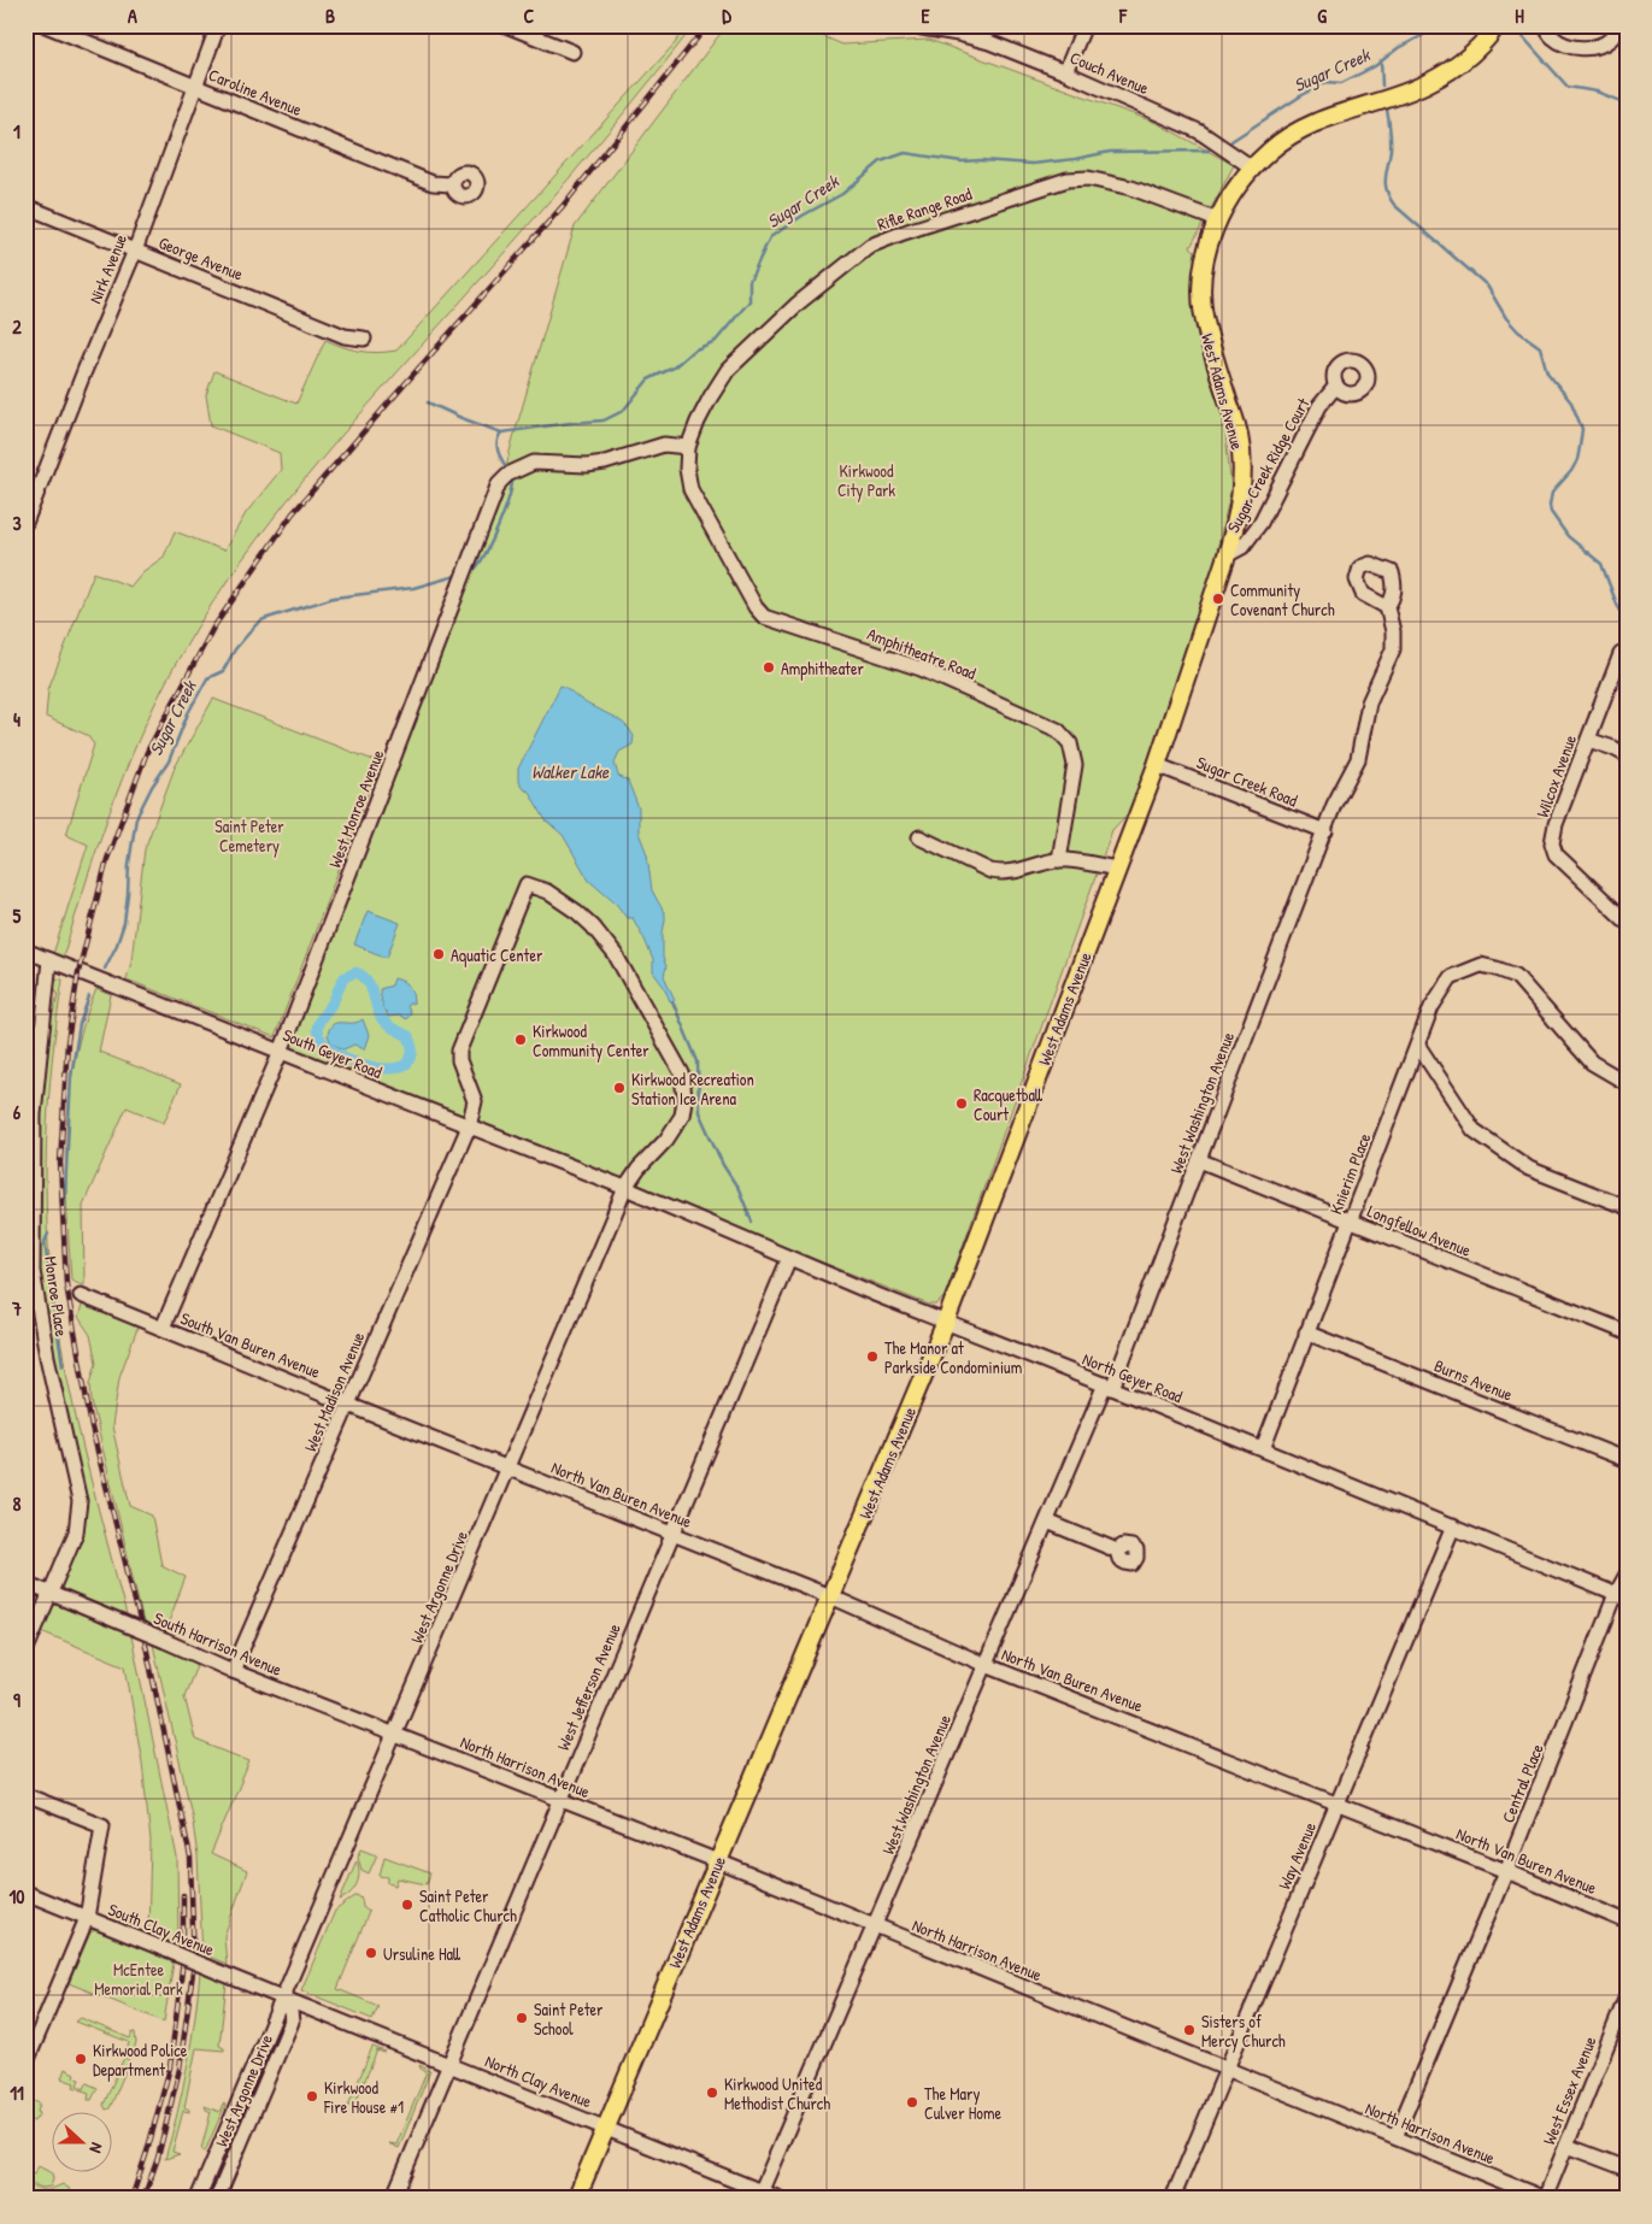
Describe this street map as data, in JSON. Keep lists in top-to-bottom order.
{
  "streets": {
    "main road": ["West Adams Avenue"],
    "street": [
      "Couch Avenue",
      "Caroline Avenue",
      "Rifle Range Road",
      "George Avenue",
      "Nirk Avenue",
      "Sugar Creek Ridge Court",
      "Amphitheatre Road",
      "Wilcox Avenue",
      "Sugar Creek Road",
      "West Monroe Avenue",
      "South Geyer Road",
      "West Washington Avenue",
      "Knierim Place",
      "Longfellow Avenue",
      "Monroe Place",
      "South Van Buren Avenue",
      "North Geyer Road",
      "Burns Avenue",
      "West Madison Avenue",
      "North Van Buren Avenue",
      "West Argonne Drive",
      "South Harrison Avenue",
      "West Jefferson Avenue",
      "North Harrison Avenue",
      "Central Place",
      "Way Avenue",
      "South Clay Avenue",
      "North Clay Avenue",
      "West Essex Avenue"
    ]
  },
  "crossings": [
    ["Couch Avenue", "West Adams Avenue"],
    ["Caroline Avenue", "Nirk Avenue"],
    ["Rifle Range Road", "West Adams Avenue"],
    ["Rifle Range Road", "Amphitheatre Road"],
    ["Rifle Range Road", "West Monroe Avenue"],
    ["George Avenue", "Nirk Avenue"],
    ["West Adams Avenue", "Sugar Creek Ridge Court"],
    ["West Adams Avenue", "Sugar Creek Road"],
    ["West Adams Avenue", "North Geyer Road"],
    ["West Adams Avenue", "North Van Buren Avenue"],
    ["West Adams Avenue", "North Harrison Avenue"],
    ["West Adams Avenue", "North Clay Avenue"],
    ["Amphitheatre Road", "West Monroe Avenue"],
    ["Sugar Creek Road", "West Washington Avenue"],
    ["West Monroe Avenue", "South Geyer Road"],
    ["West Monroe Avenue", "South Van Buren Avenue"],
    ["South Geyer Road", "Monroe Place"],
    ["South Geyer Road", "North Geyer Road"],
    ["South Geyer Road", "West Madison Avenue"],
    ["South Geyer Road", "West Argonne Drive"],
    ["West Washington Avenue", "Longfellow Avenue"],
    ["West Washington Avenue", "North Geyer Road"],
    ["West Washington Avenue", "North Van Buren Avenue"],
    ["West Washington Avenue", "North Harrison Avenue"],
    ["West Washington Avenue", "North Clay Avenue"],
    ["Knierim Place", "Longfellow Avenue"],
    ["Knierim Place", "North Geyer Road"],
    ["Knierim Place", "Burns Avenue"],
    ["Monroe Place", "South Harrison Avenue"],
    ["South Van Buren Avenue", "West Madison Avenue"],
    ["South Van Buren Avenue", "North Van Buren Avenue"],
    ["South Van Buren Avenue", "West Argonne Drive"],
    ["North Geyer Road", "West Argonne Drive"],
    ["North Geyer Road", "West Jefferson Avenue"],
    ["North Geyer Road", "Central Place"],
    ["North Geyer Road", "Way Avenue"],
    ["West Madison Avenue", "West Argonne Drive"],
    ["West Madison Avenue", "South Harrison Avenue"],
    ["North Van Buren Avenue", "West Argonne Drive"],
    ["North Van Buren Avenue", "West Jefferson Avenue"],
    ["North Van Buren Avenue", "Central Place"],
    ["North Van Buren Avenue", "Way Avenue"],
    ["West Argonne Drive", "South Harrison Avenue"],
    ["West Argonne Drive", "North Harrison Avenue"],
    ["West Argonne Drive", "South Clay Avenue"],
    ["West Argonne Drive", "North Clay Avenue"],
    ["South Harrison Avenue", "North Harrison Avenue"],
    ["West Jefferson Avenue", "North Harrison Avenue"],
    ["West Jefferson Avenue", "North Clay Avenue"],
    ["North Harrison Avenue", "Central Place"],
    ["North Harrison Avenue", "Way Avenue"],
    ["North Harrison Avenue", "West Essex Avenue"],
    ["South Clay Avenue", "North Clay Avenue"]
  ],
  "water": ["Sugar Creek", "Walker Lake"],
  "parks": ["Kirkwood City Park", "Saint Peter Cemetery", "McEntee Memorial Park"],
  "places": [
    "Community Covenant Church",
    "Amphitheater",
    "Aquatic Center",
    "Kirkwood Community Center",
    "Kirkwood Recreation Station Ice Arena",
    "Racquetball Court",
    "The Manor at Parkside Condominium",
    "Saint Peter Catholic Church",
    "Ursuline Hall",
    "Saint Peter School",
    "Sisters of Mercy Church",
    "Kirkwood Police Department",
    "Kirkwood United Methodist Church",
    "Kirkwood Fire House #1",
    "The Mary Culver Home"
  ],
  "north": "right",
  "grid": {
    "columns": [
      "A",
      "B",
      "C",
      "D",
      "E",
      "F",
      "G",
      "H"
    ],
    "rows": [
      "1",
      "2",
      "3",
      "4",
      "5",
      "6",
      "7",
      "8",
      "9",
      "10",
      "11"
    ]
  }
}
